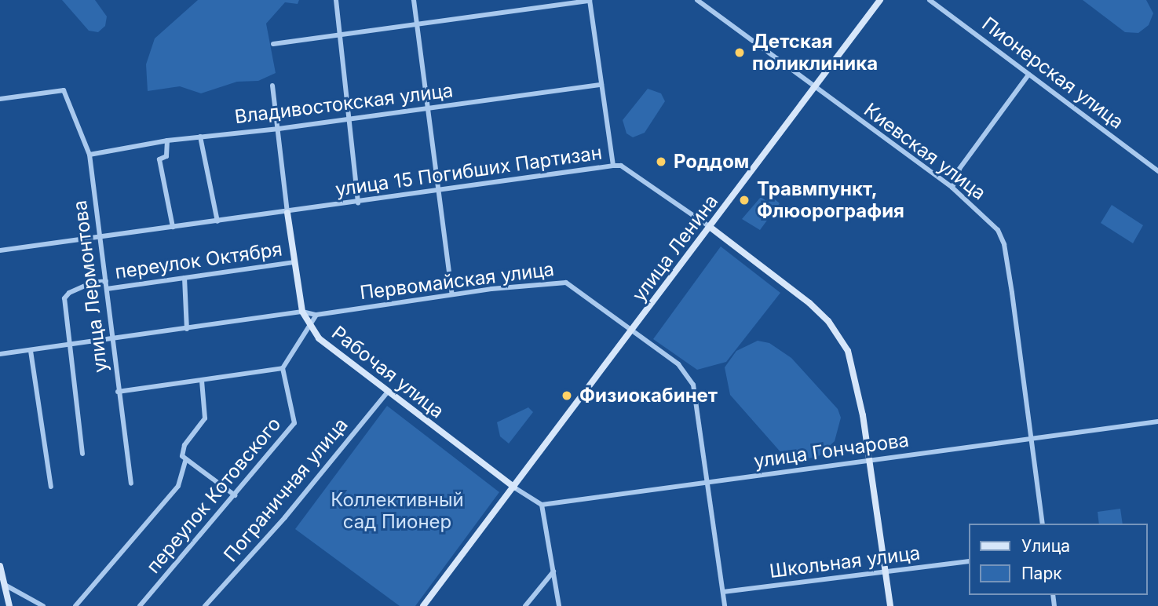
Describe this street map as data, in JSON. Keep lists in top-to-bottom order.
{
  "streets": {
    "street": [
      "Пионерская улица",
      "Владивостокская улица",
      "Киевская улица",
      "улица 15 Погибших Партизан",
      "улица Ленина",
      "переулок Октября",
      "Первомайская улица",
      "улица Лермонтова",
      "Рабочая улица",
      "улица Гончарова",
      "Пограничная улица",
      "переулок Котовского",
      "Школьная улица"
    ]
  },
  "crossings": [
    ["Владивостокская улица", "улица Лермонтова"],
    ["Владивостокская улица", "Рабочая улица"],
    ["Киевская улица", "улица Ленина"],
    ["Киевская улица", "улица Гончарова"],
    ["улица 15 Погибших Партизан", "улица Ленина"],
    ["улица 15 Погибших Партизан", "улица Лермонтова"],
    ["улица 15 Погибших Партизан", "Рабочая улица"],
    ["улица 15 Погибших Партизан", "улица Гончарова"],
    ["улица 15 Погибших Партизан", "Школьная улица"],
    ["улица Ленина", "Первомайская улица"],
    ["улица Ленина", "Рабочая улица"],
    ["переулок Октября", "улица Лермонтова"],
    ["переулок Октября", "Рабочая улица"],
    ["Первомайская улица", "улица Лермонтова"],
    ["Первомайская улица", "Рабочая улица"],
    ["Первомайская улица", "улица Гончарова"],
    ["Первомайская улица", "Школьная улица"],
    ["Рабочая улица", "Пограничная улица"]
  ],
  "parks": ["Коллективный сад Пионер"],
  "places": [
    "Детская поликлиника",
    "Роддом",
    "Травмпункт, Флюорография",
    "Физиокабинет"
  ],
  "legend": ["Улица", "Парк"]
}
